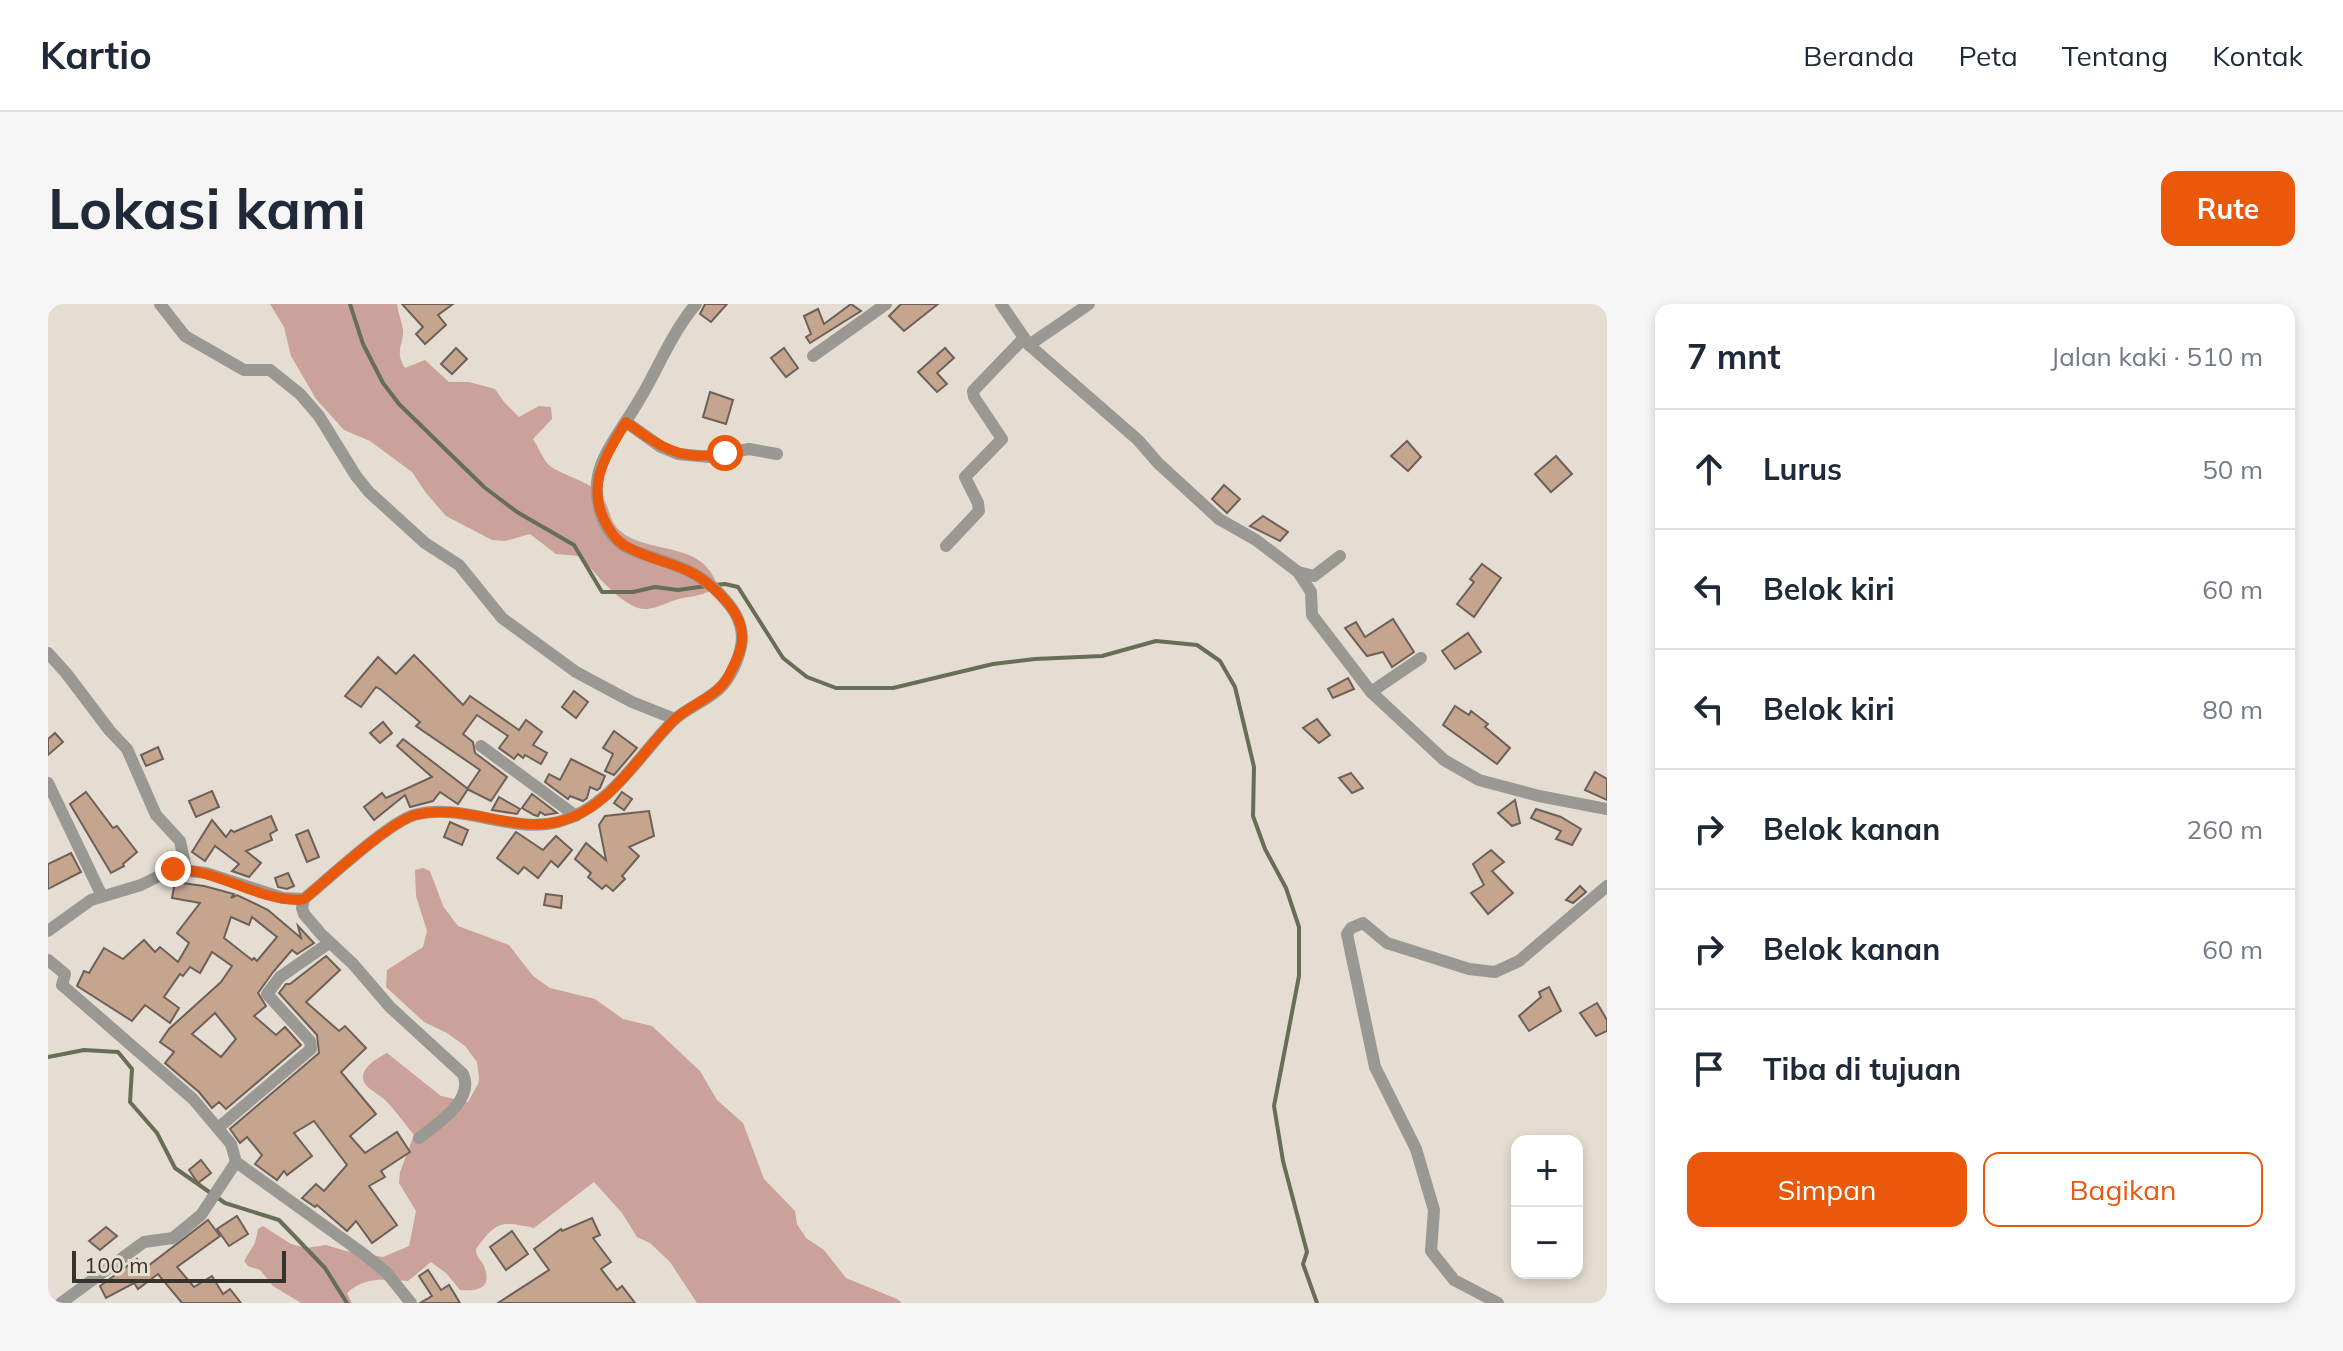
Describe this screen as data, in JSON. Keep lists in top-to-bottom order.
{
  "scale_bar": "100 m",
  "page": {
    "header": "Kartio",
    "nav": [
      "Beranda",
      "Peta",
      "Tentang",
      "Kontak"
    ],
    "buttons": [
      "Rute",
      ["Simpan", "Bagikan"]
    ],
    "title": "Lokasi kami",
    "heading": ["7 mnt", "Jalan kaki · 510 m"],
    "list": [
      ["Lurus", "50 m"],
      ["Belok kiri", "60 m"],
      ["Belok kiri", "80 m"],
      ["Belok kanan", "260 m"],
      ["Belok kanan", "60 m"],
      "Tiba di tujuan"
    ],
    "map_buttons": ["+", "−"],
    "scale": "100 m"
  }
}
